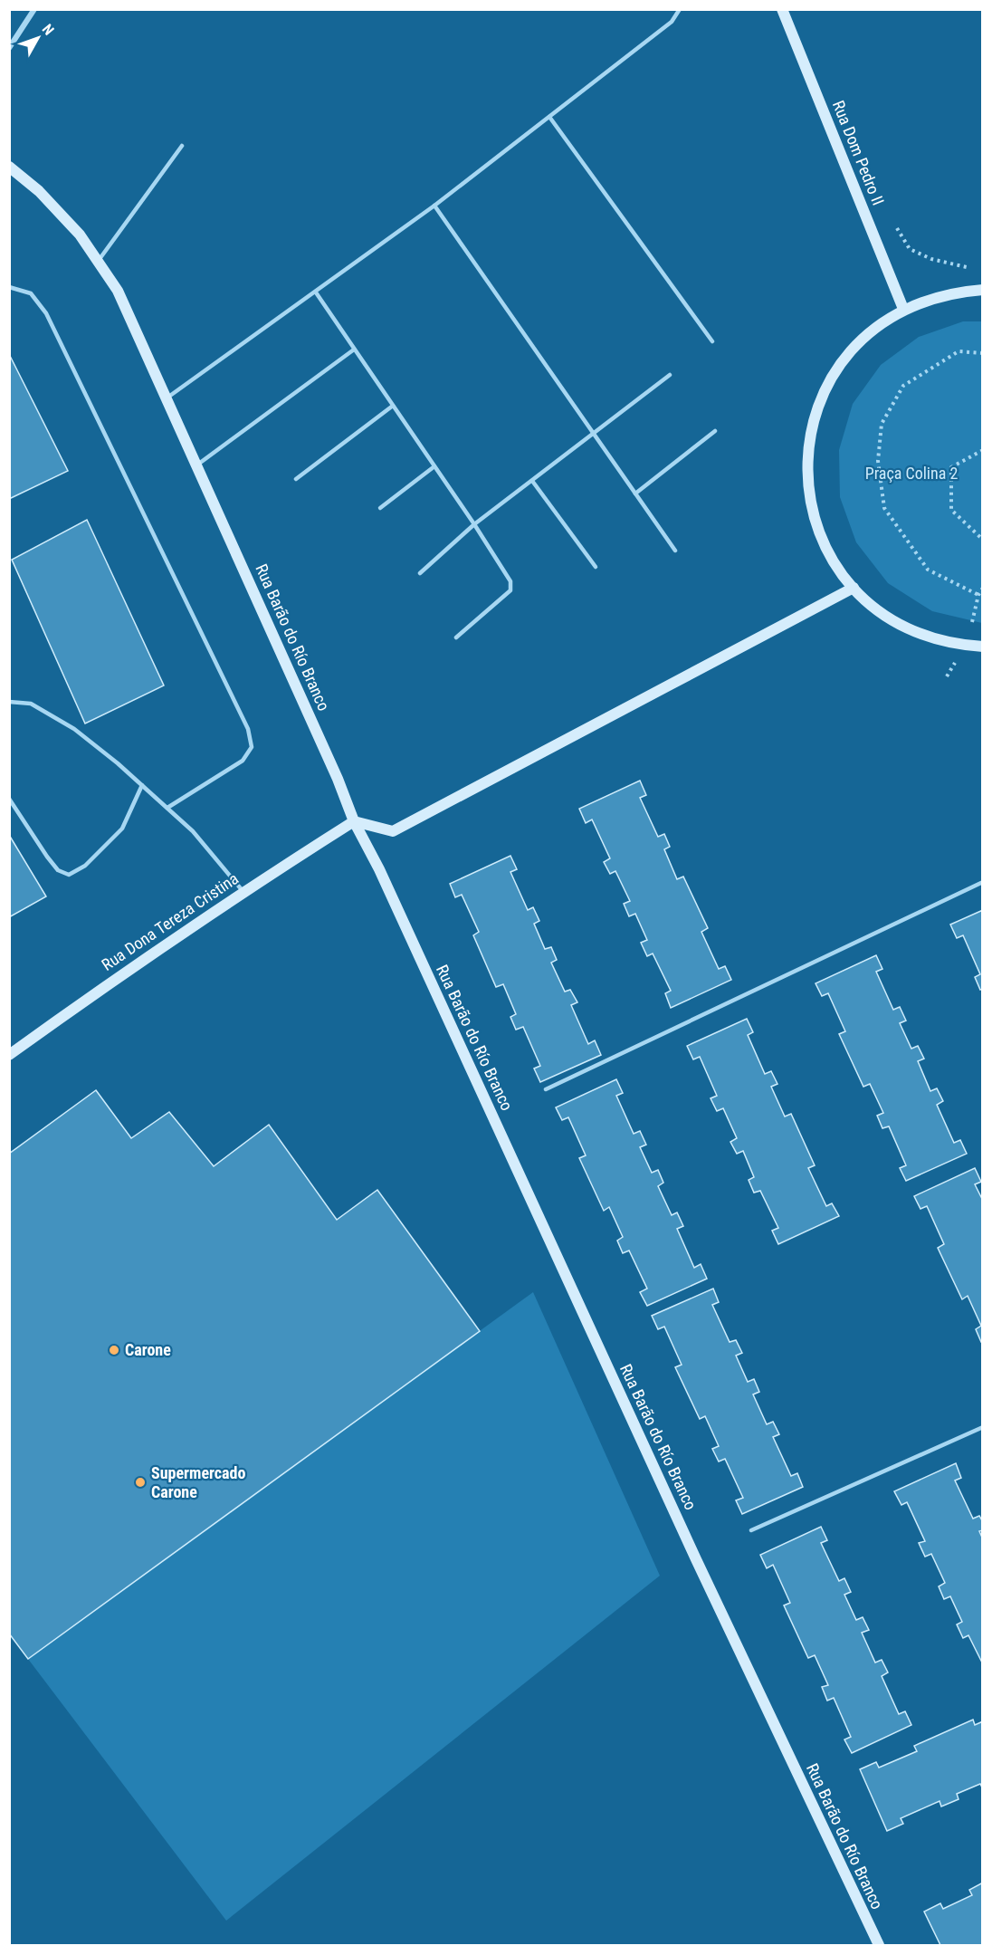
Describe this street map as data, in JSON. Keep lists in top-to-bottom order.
{
  "streets": {
    "street": ["Rua Dom Pedro II", "Rua Barão do Río Branco", "Rua Dona Tereza Cristina"]
  },
  "crossings": [
    ["Rua Barão do Río Branco", "Rua Dona Tereza Cristina"]
  ],
  "parks": ["Praça Colina 2"],
  "places": ["Carone", "Supermercado Carone"],
  "north": "top right"
}
